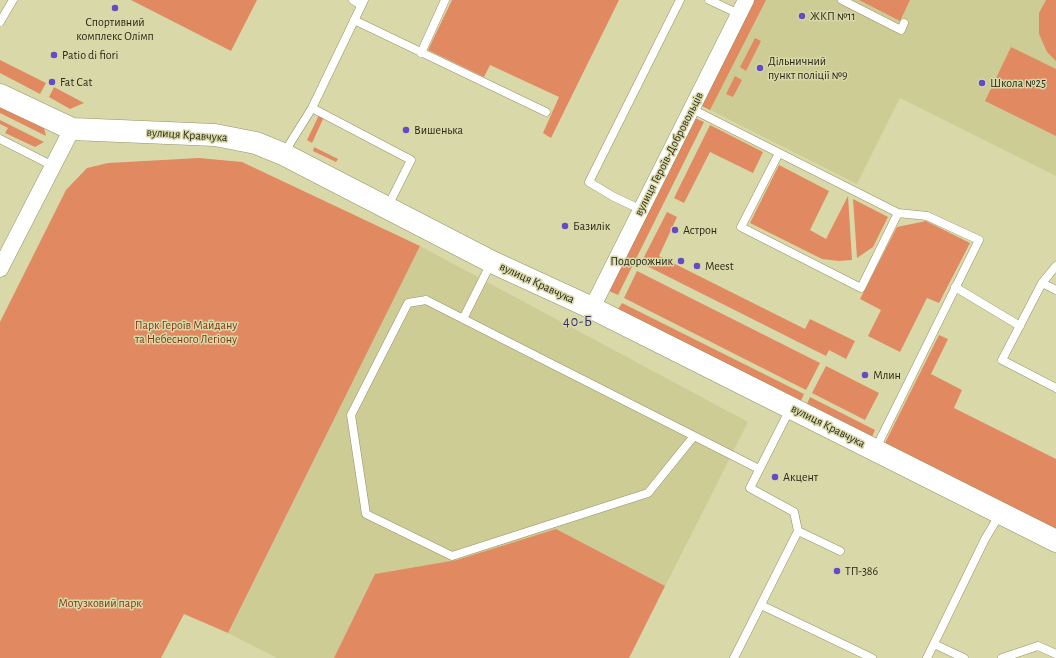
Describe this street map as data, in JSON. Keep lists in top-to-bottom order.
{
  "streets": {
    "street": ["вулиця Кравчука", "вулиця Героїв-Добровольців"]
  },
  "crossings": [
    ["вулиця Кравчука", "вулиця Героїв-Добровольців"]
  ],
  "districts": ["40-Б"],
  "parks": ["Парк Героїв Майдану та Небесного Легіону", "Мотузковий парк"],
  "places": [
    "Спортивний комплекс Олімп",
    "ЖКП №11",
    "Patio di fiori",
    "Дільничний пункт поліції №9",
    "Fat Саt",
    "Школа №25",
    "Вишенька",
    "Базилік",
    "Астрон",
    "Подорожник",
    "Meest",
    "Млин",
    "Акцент",
    "ТП-386"
  ]
}
